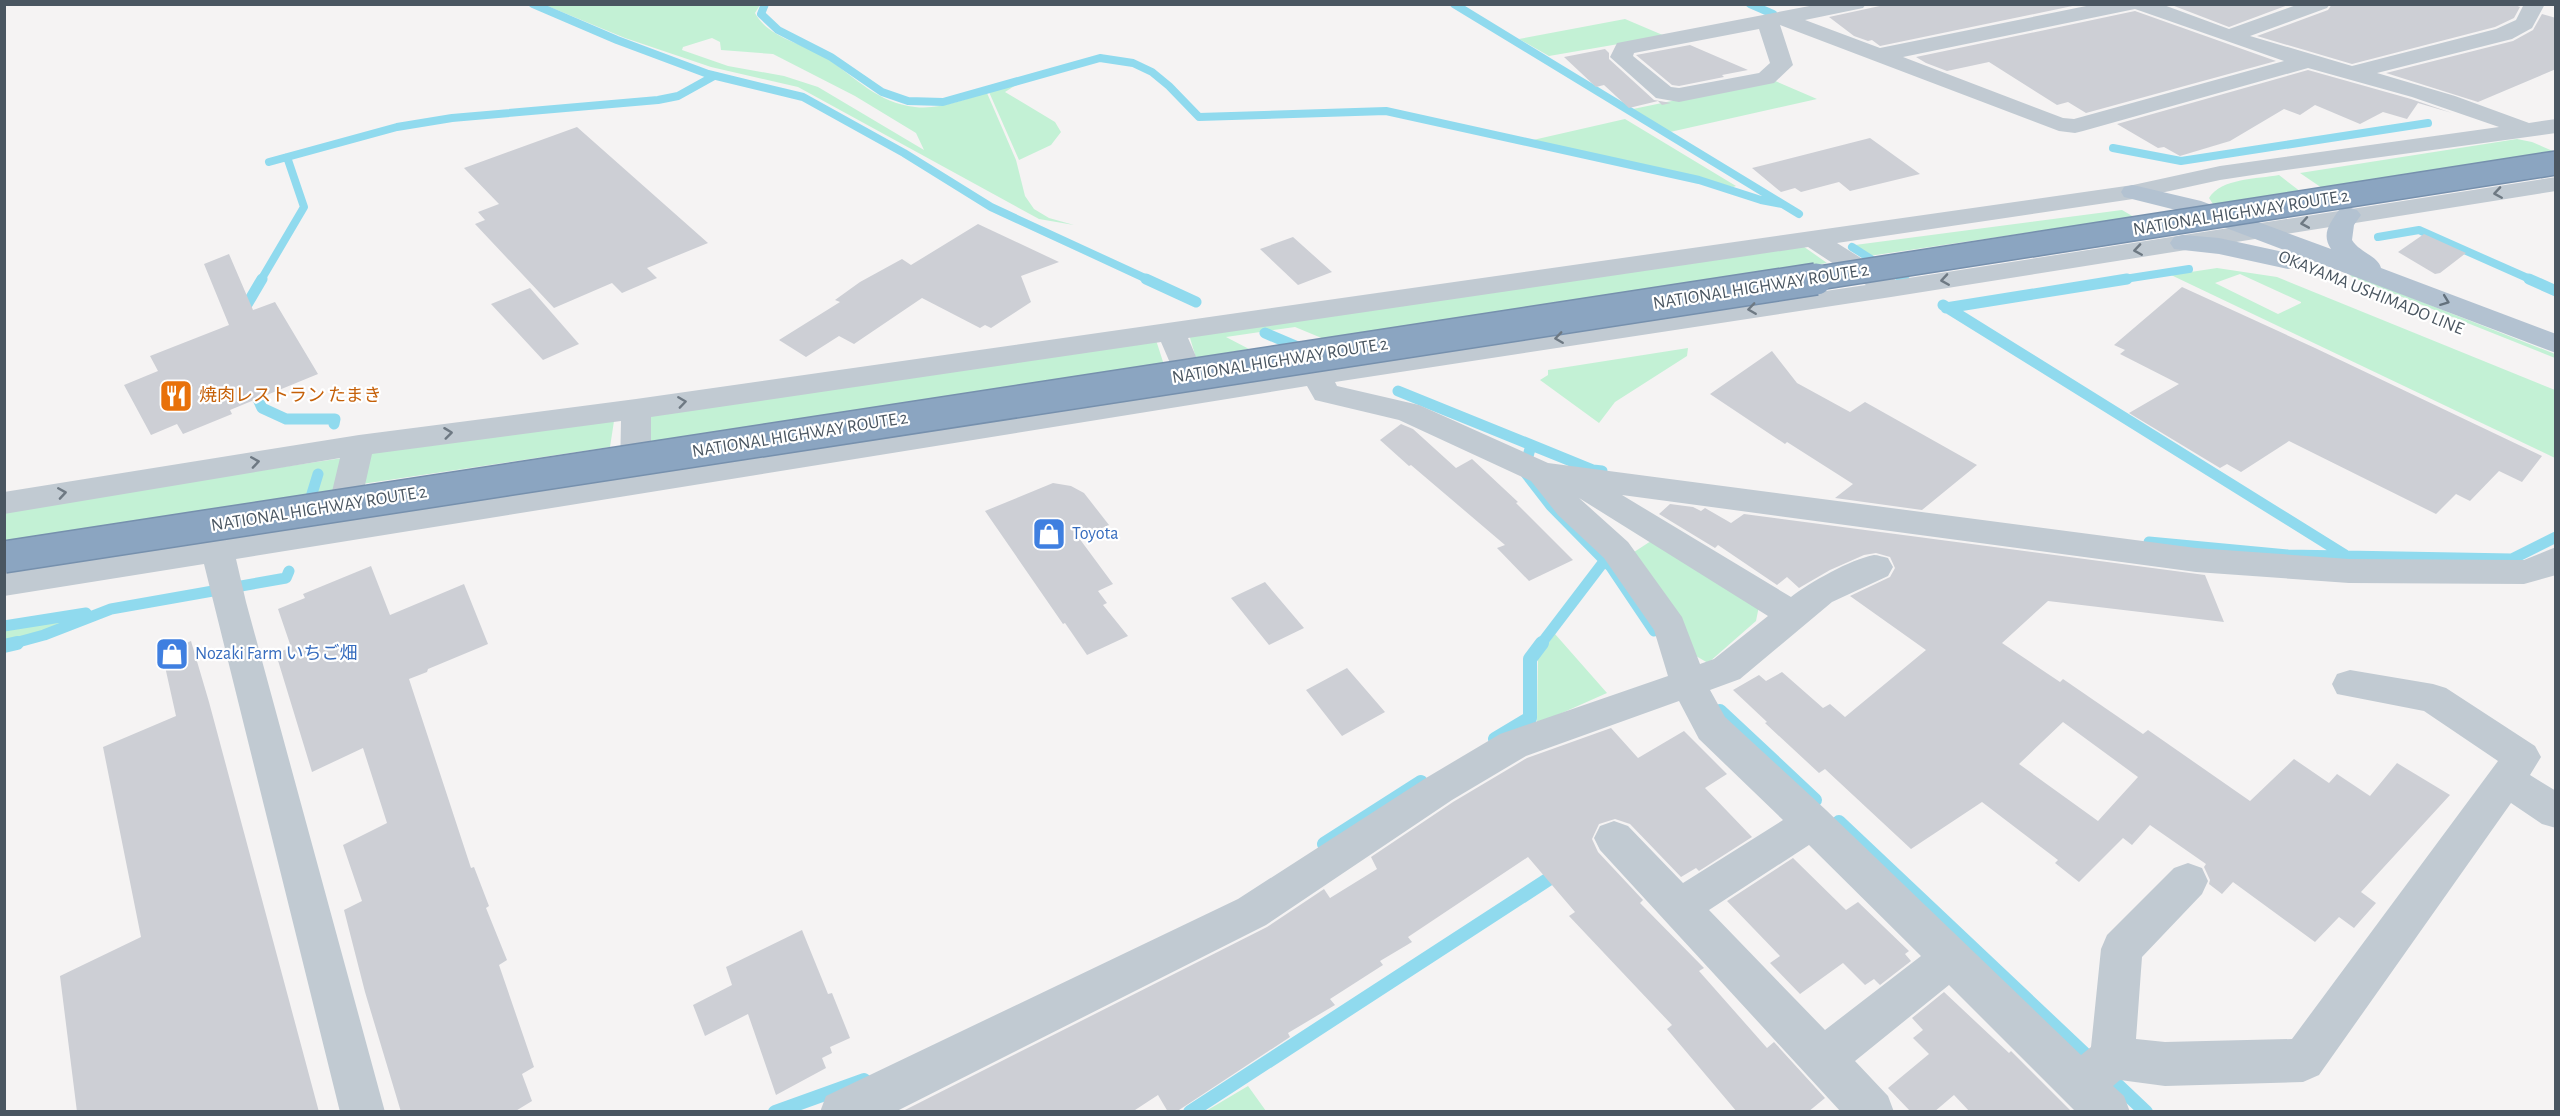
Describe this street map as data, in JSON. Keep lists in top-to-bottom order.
{
  "streets": {
    "highway": ["NATIONAL HIGHWAY ROUTE 2"],
    "main road": ["OKAYAMA USHIMADO LINE"]
  },
  "places": {
    "restaurant": ["焼肉レストラン たまき"],
    "shop": ["Toyota", "Nozaki Farm いちご畑"]
  }
}
